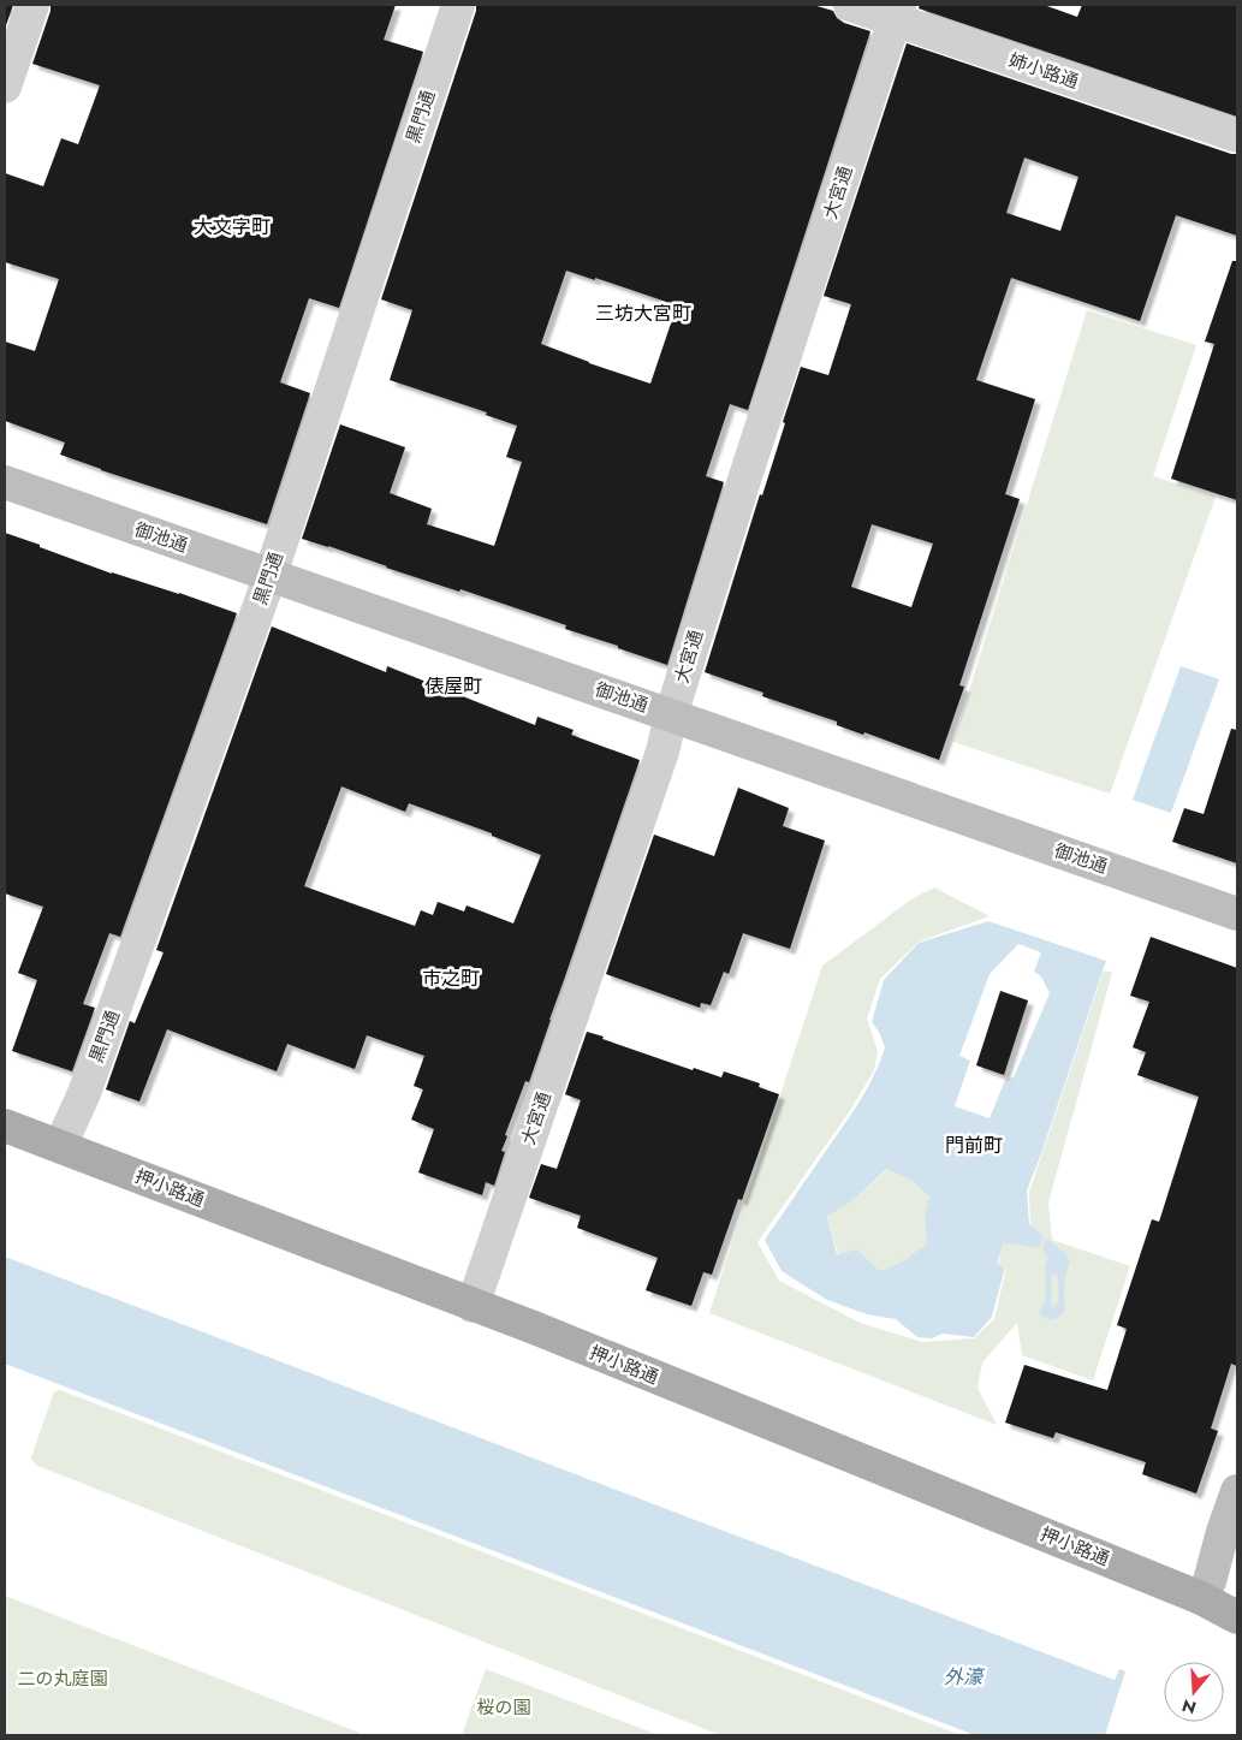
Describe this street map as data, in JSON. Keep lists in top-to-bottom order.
{
  "streets": {
    "main road": ["押小路通"],
    "street": [
      "姉小路通",
      "黒門通",
      "大宮通",
      "御池通"
    ]
  },
  "crossings": [
    ["姉小路通", "大宮通"],
    ["黒門通", "御池通"],
    ["黒門通", "押小路通"],
    ["大宮通", "御池通"],
    ["大宮通", "押小路通"]
  ],
  "districts": [
    "大文字町",
    "三坊大宮町",
    "俵屋町",
    "市之町",
    "門前町"
  ],
  "water": ["外濠"],
  "parks": ["二の丸庭園", "桜の園"],
  "north": "bottom"
}
